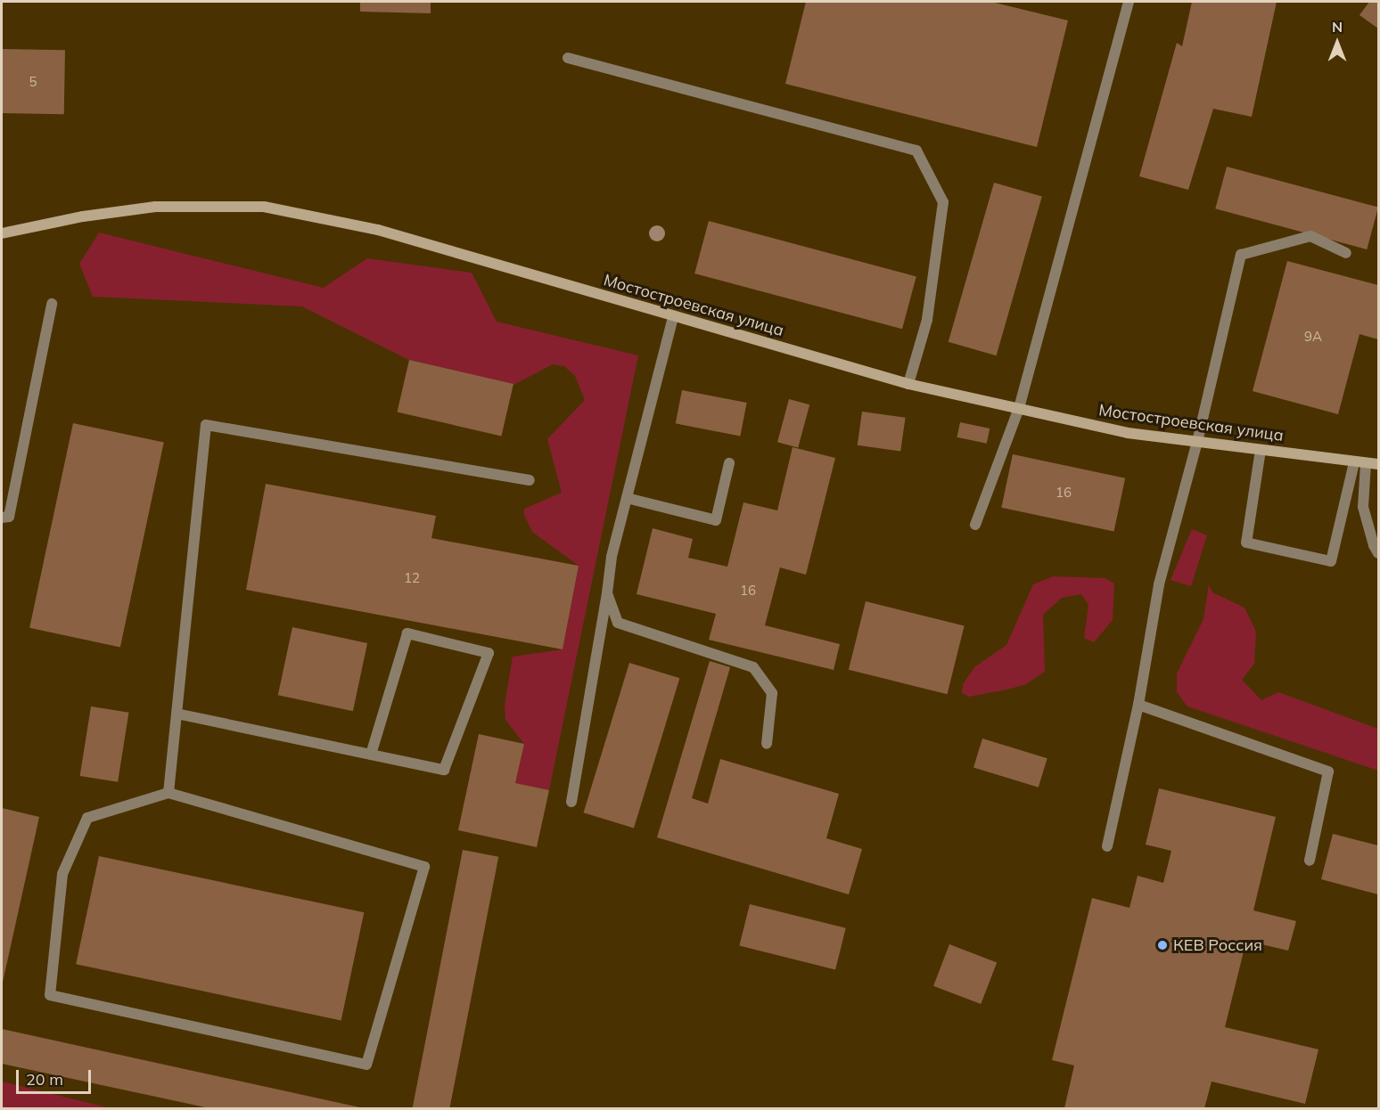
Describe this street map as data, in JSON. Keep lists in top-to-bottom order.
{
  "streets": {
    "main road": ["Мостостроевская улица"]
  },
  "places": ["КЕВ Россия"],
  "house_numbers": [
    "5",
    "9А",
    "16",
    "12",
    "16"
  ],
  "scale_bar": "20 m",
  "north": "top"
}
